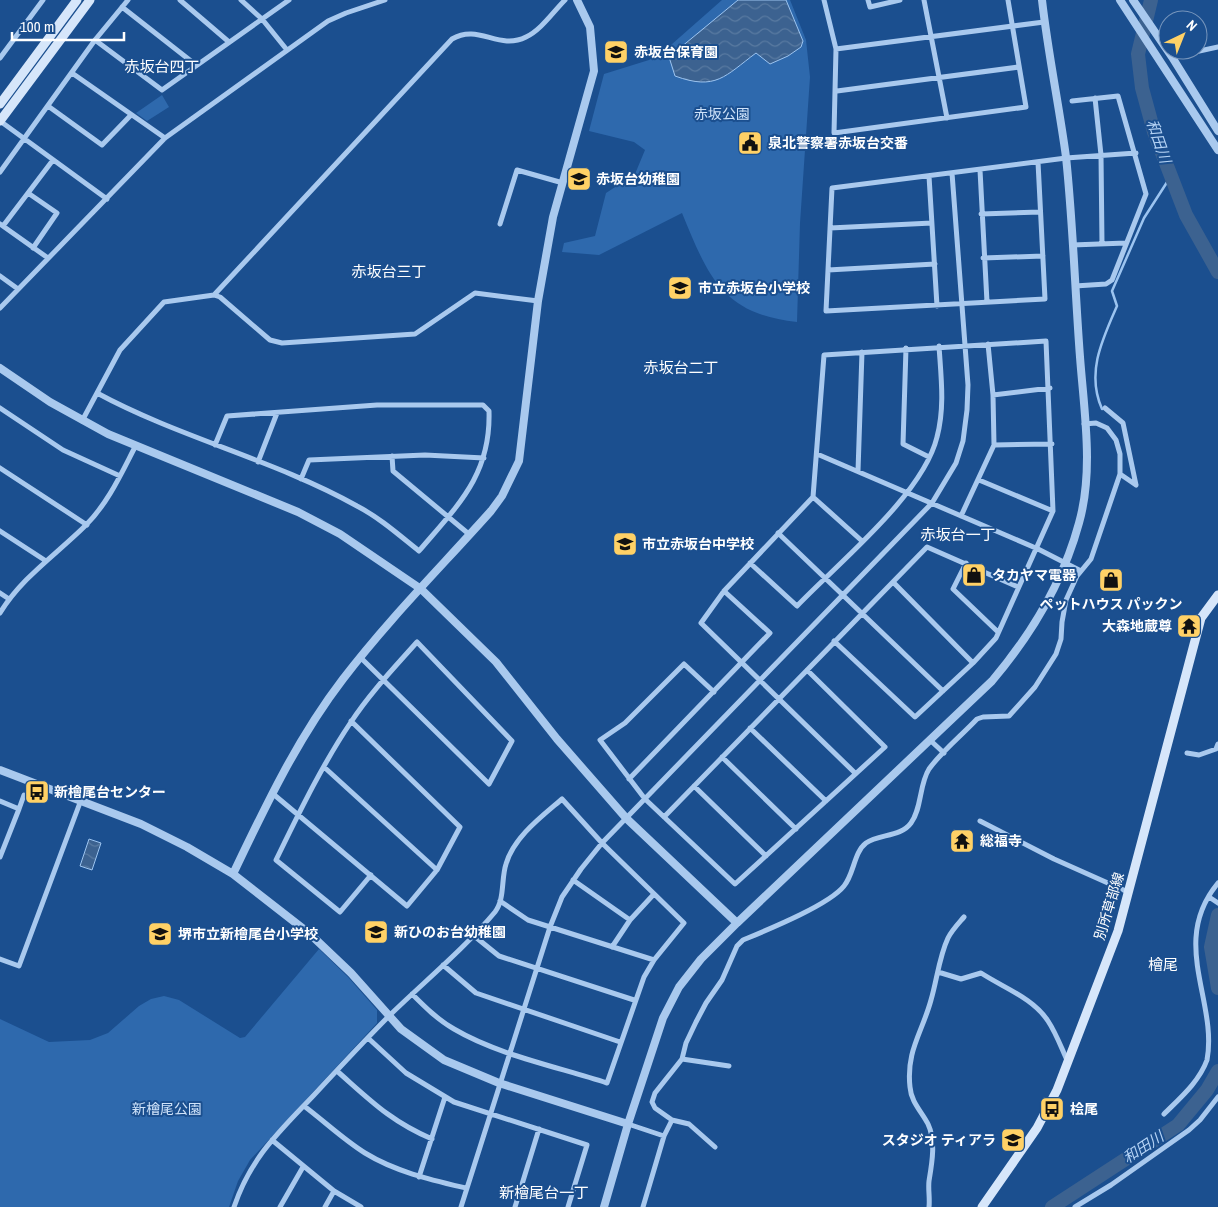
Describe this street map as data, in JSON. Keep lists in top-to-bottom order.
{
  "streets": {
    "main road": ["別所草部線"]
  },
  "districts": [
    "赤坂台四丁",
    "赤坂台三丁",
    "赤坂台二丁",
    "赤坂台一丁",
    "檜尾",
    "新檜尾台一丁"
  ],
  "water": ["和田川"],
  "parks": ["赤坂公園", "新檜尾公園"],
  "places": {
    "school or university": [
      "赤坂台保育園",
      "赤坂台幼稚園",
      "市立赤坂台小学校",
      "市立赤坂台中学校",
      "新ひのお台幼稚園",
      "堺市立新檜尾台小学校",
      "スタジオ ティアラ"
    ],
    "public building": ["泉北警察署赤坂台交番"],
    "shop": ["タカヤマ電器", "ペットハウス パックン"],
    "temple": ["大森地蔵尊", "総福寺"],
    "bus stop": ["新檜尾台センター", "桧尾"]
  },
  "scale_bar": "100 m",
  "north": "top right"
}
